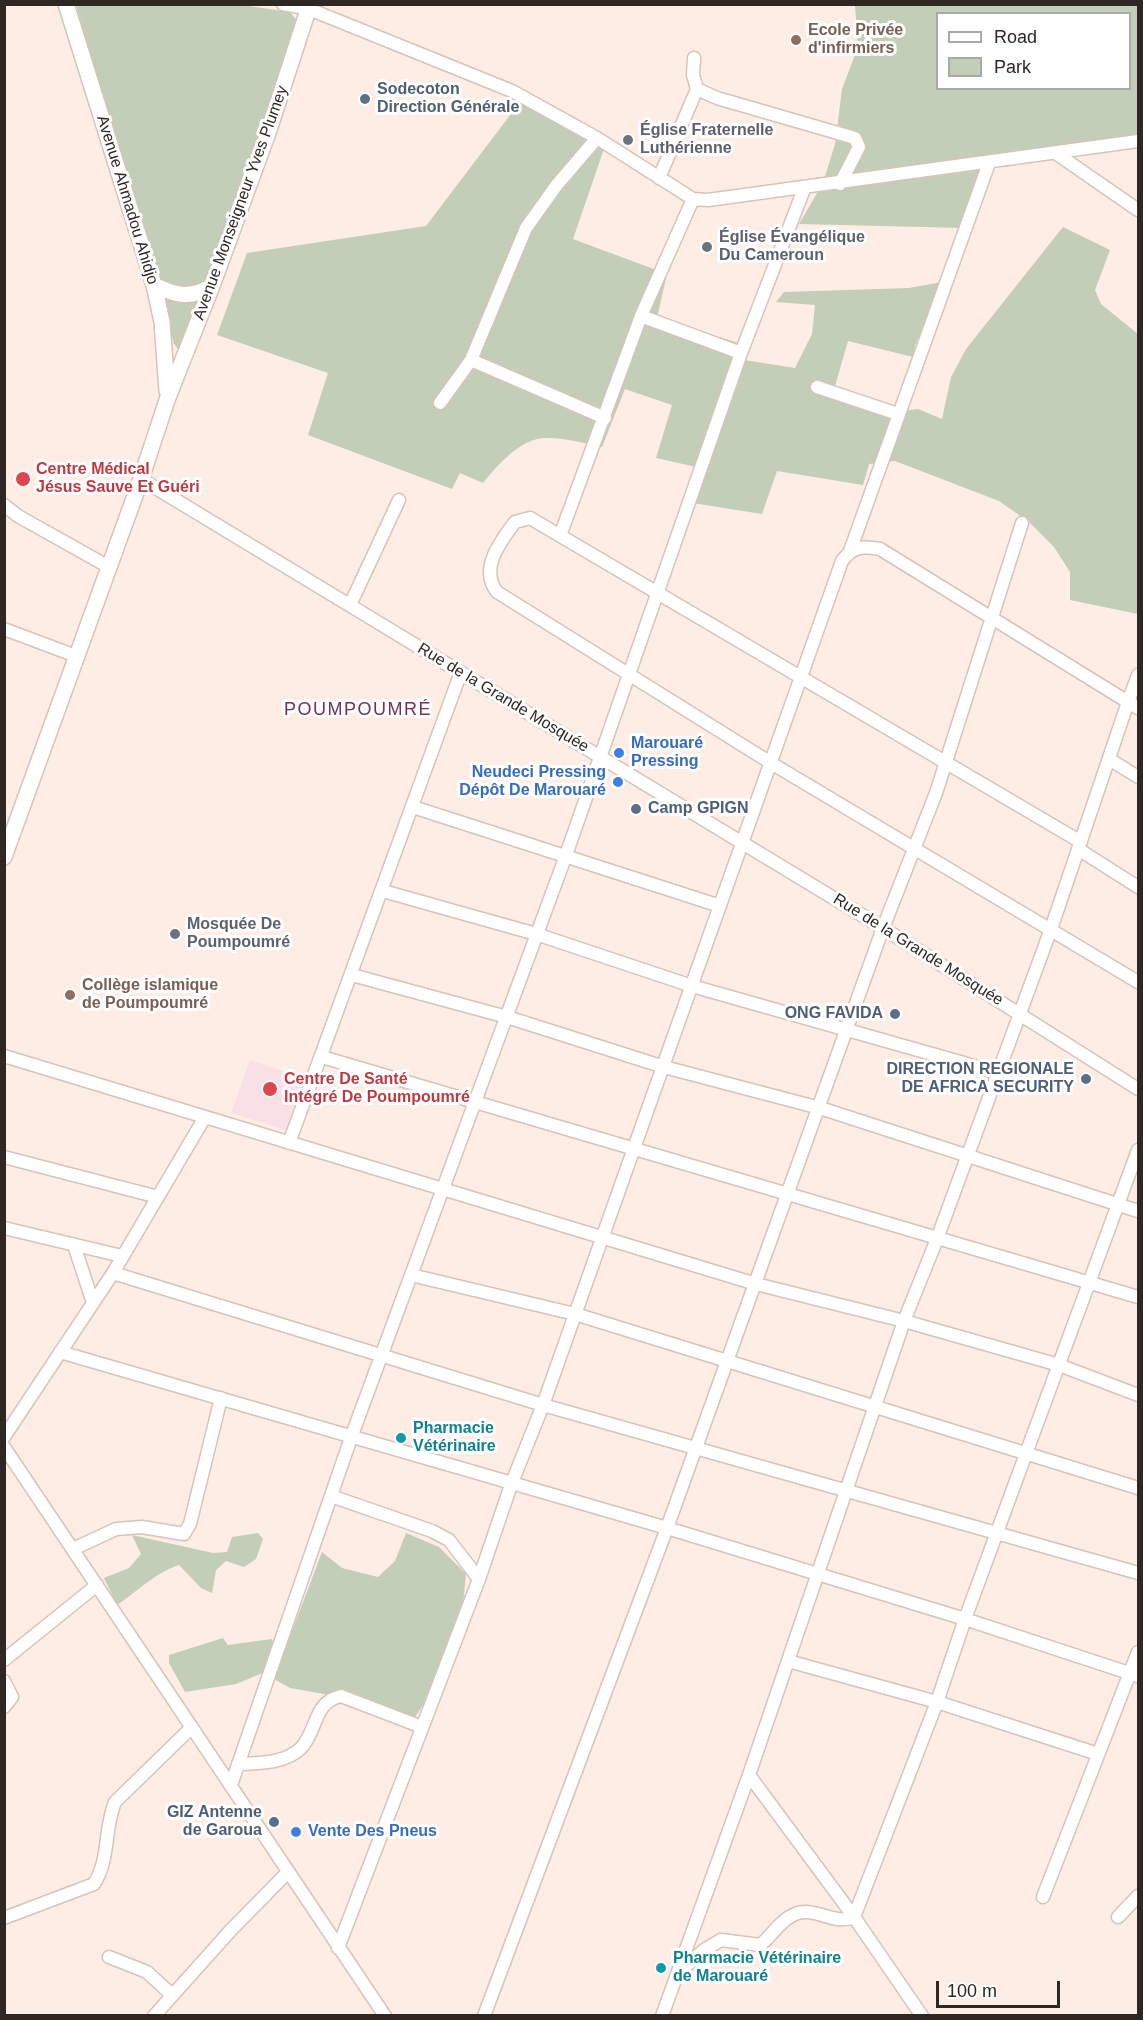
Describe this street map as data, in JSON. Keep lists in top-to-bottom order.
{
  "streets": {
    "main road": ["Avenue Ahmadou Ahidjo", "Avenue Monseigneur Yves Plumey"],
    "street": ["Rue de la Grande Mosquée"]
  },
  "crossings": [
    ["Avenue Ahmadou Ahidjo", "Avenue Monseigneur Yves Plumey"],
    ["Avenue Monseigneur Yves Plumey", "Rue de la Grande Mosquée"]
  ],
  "districts": ["POUMPOUMRÉ"],
  "places": [
    "Ecole Privée d'infirmiers",
    "Sodecoton Direction Générale",
    "Église Fraternelle Luthérienne",
    "Église Évangélique Du Cameroun",
    "Centre Médical Jésus Sauve Et Guéri",
    "Marouaré Pressing",
    "Neudeci Pressing Dépôt De Marouaré",
    "Camp GPIGN",
    "Mosquée De Poumpoumré",
    "Collège islamique de Poumpoumré",
    "ONG FAVIDA",
    "DIRECTION REGIONALE DE AFRICA SECURITY",
    "Centre De Santé Intégré De Poumpoumré",
    "Pharmacie Vétérinaire",
    "GIZ Antenne de Garoua",
    "Vente Des Pneus",
    "Pharmacie Vétérinaire de Marouaré"
  ],
  "legend": ["Road", "Park"],
  "scale_bar": "100 m"
}
